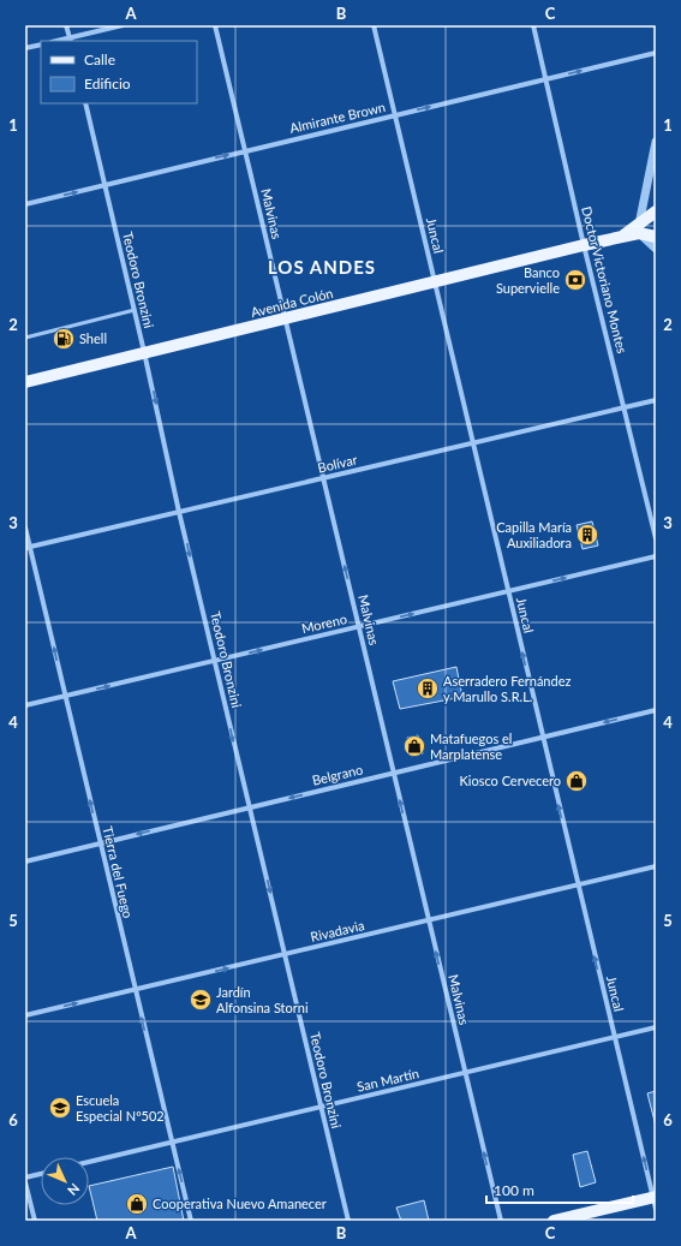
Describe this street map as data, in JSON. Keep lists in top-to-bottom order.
{
  "streets": {
    "main road": ["Avenida Colón"],
    "street": [
      "Almirante Brown",
      "Malvinas",
      "Juncal",
      "Teodoro Bronzini",
      "Doctor Victoriano Montes",
      "Bolívar",
      "Moreno",
      "Belgrano",
      "Tierra del Fuego",
      "Rivadavia",
      "San Martín"
    ]
  },
  "crossings": [
    ["Almirante Brown", "Malvinas"],
    ["Almirante Brown", "Juncal"],
    ["Almirante Brown", "Teodoro Bronzini"],
    ["Almirante Brown", "Doctor Victoriano Montes"],
    ["Malvinas", "Avenida Colón"],
    ["Malvinas", "Bolívar"],
    ["Malvinas", "Moreno"],
    ["Malvinas", "Belgrano"],
    ["Malvinas", "Rivadavia"],
    ["Malvinas", "San Martín"],
    ["Juncal", "Avenida Colón"],
    ["Juncal", "Bolívar"],
    ["Juncal", "Moreno"],
    ["Juncal", "Belgrano"],
    ["Juncal", "Rivadavia"],
    ["Juncal", "San Martín"],
    ["Teodoro Bronzini", "Avenida Colón"],
    ["Teodoro Bronzini", "Bolívar"],
    ["Teodoro Bronzini", "Moreno"],
    ["Teodoro Bronzini", "Belgrano"],
    ["Teodoro Bronzini", "Rivadavia"],
    ["Teodoro Bronzini", "San Martín"],
    ["Doctor Victoriano Montes", "Avenida Colón"],
    ["Doctor Victoriano Montes", "Bolívar"],
    ["Bolívar", "Tierra del Fuego"],
    ["Moreno", "Tierra del Fuego"],
    ["Belgrano", "Tierra del Fuego"],
    ["Tierra del Fuego", "Rivadavia"],
    ["Tierra del Fuego", "San Martín"]
  ],
  "one_way": [
    "Almirante Brown",
    "Malvinas",
    "Juncal",
    "Teodoro Bronzini",
    "Moreno",
    "Belgrano",
    "Tierra del Fuego",
    "Rivadavia"
  ],
  "districts": ["LOS ANDES"],
  "places": {
    "bank": ["Banco Supervielle"],
    "fuel station": ["Shell"],
    "building": ["Capilla María Auxiliadora", "Aserradero Fernández y Marullo S.R.L."],
    "shop": ["Matafuegos el Marplatense", "Kiosco Cervecero", "Cooperativa Nuevo Amanecer"],
    "school or university": ["Jardín Alfonsina Storni", "Escuela Especial Nº502"]
  },
  "legend": ["Calle", "Edificio"],
  "scale_bar": "100 m",
  "north": "bottom right",
  "grid": {
    "columns": ["A", "B", "C"],
    "rows": [
      "1",
      "2",
      "3",
      "4",
      "5",
      "6"
    ]
  }
}
